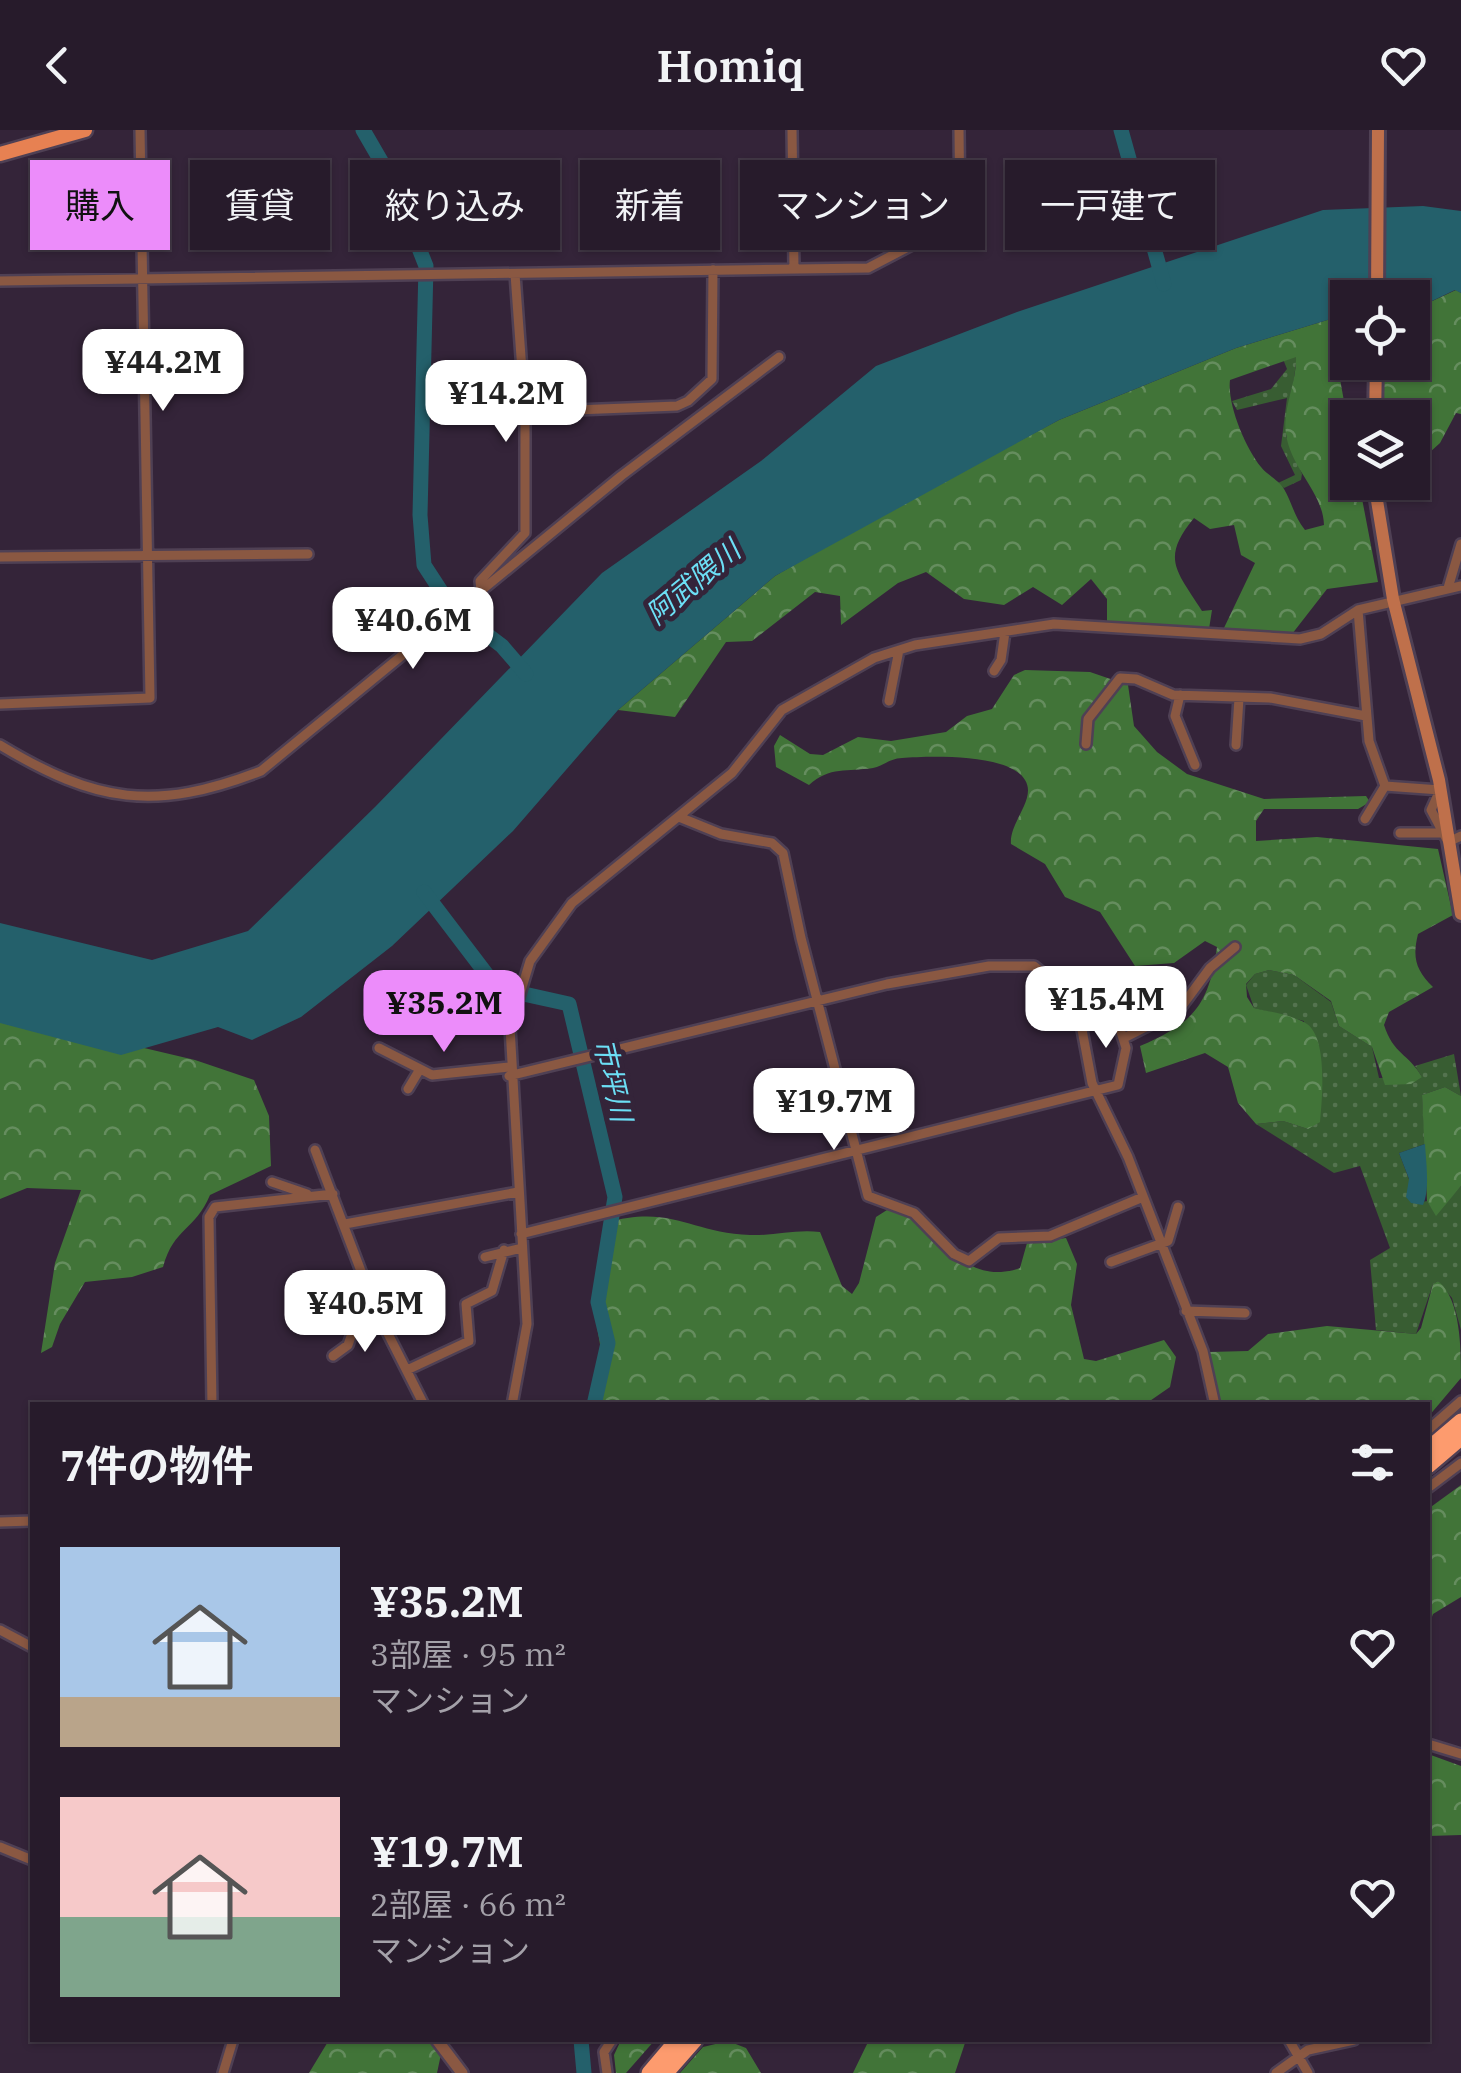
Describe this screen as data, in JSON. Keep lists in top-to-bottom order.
{
  "water": ["阿武隈川", "市坪川"],
  "page": {
    "header": "Homiq",
    "chip": [
      "購入",
      "賃貸",
      "絞り込み",
      "新着",
      "マンション",
      "一戸建て"
    ],
    "price": [
      "¥44.2M",
      "¥14.2M",
      "¥40.6M",
      "¥15.4M",
      "¥35.2M",
      "¥19.7M",
      "¥40.5M"
    ],
    "heading": "7件の物件",
    "list": [
      {
        "name": "¥35.2M",
        "note": "3部屋 · 95 m² · マンション"
      },
      {
        "name": "¥19.7M",
        "note": "2部屋 · 66 m² · マンション"
      }
    ]
  }
}
